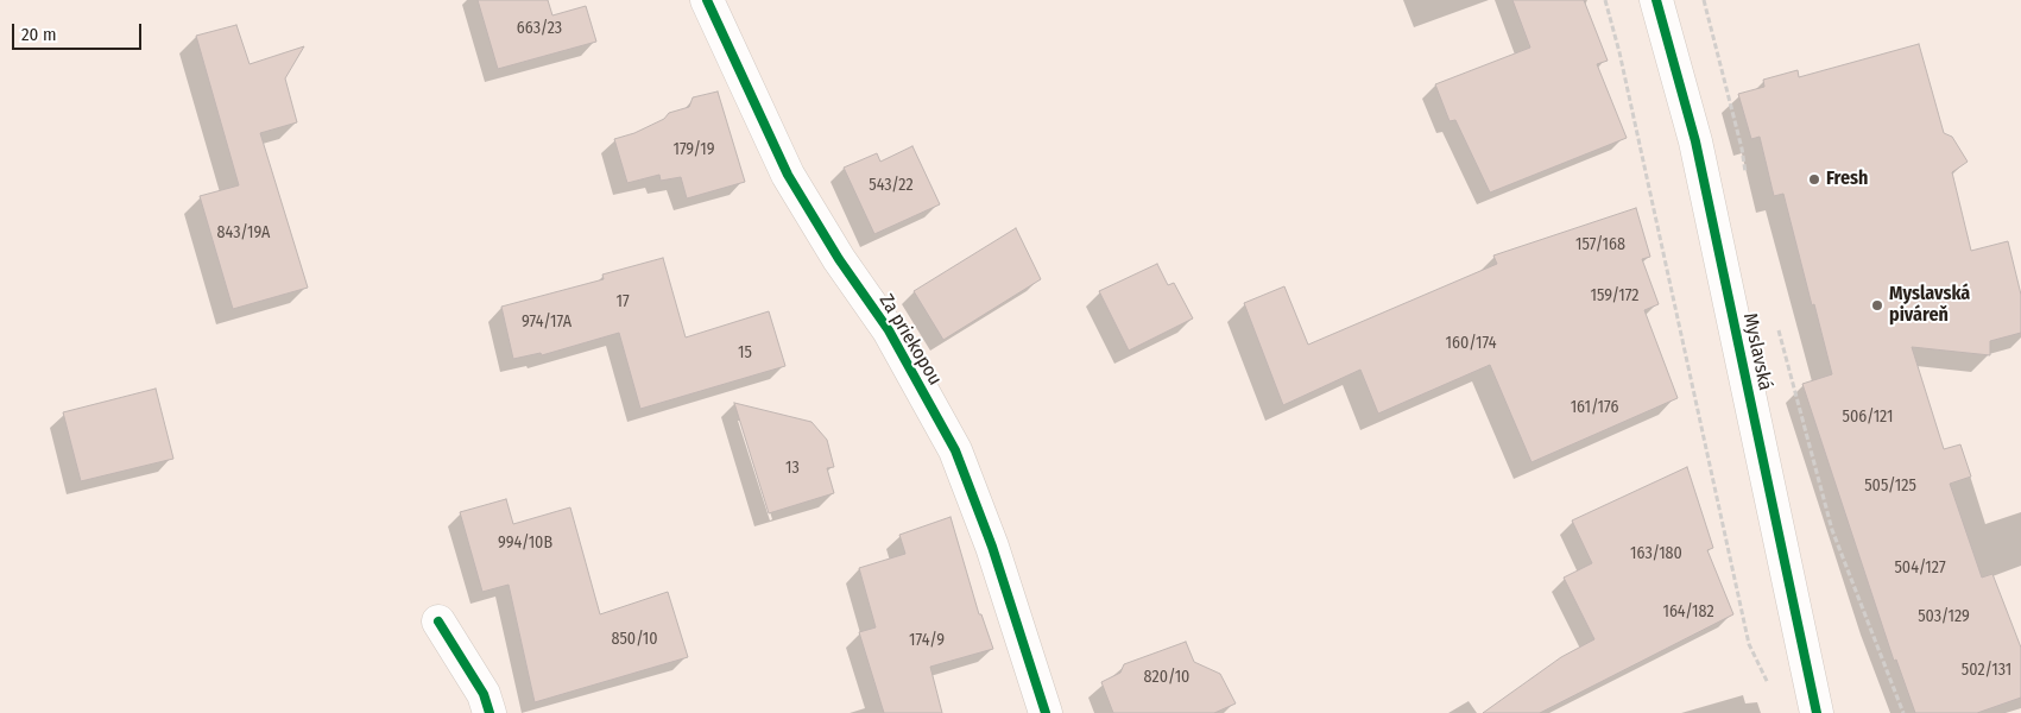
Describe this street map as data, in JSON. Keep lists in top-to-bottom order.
{
  "streets": {
    "street": ["Za priekopou", "Myslavská"]
  },
  "places": ["Fresh", "Myslavská piváreň"],
  "house_numbers": [
    "663/23",
    "179/19",
    "543/22",
    "843/19A",
    "157/168",
    "159/172",
    "17",
    "974/17A",
    "160/174",
    "15",
    "161/176",
    "506/121",
    "13",
    "505/125",
    "994/10B",
    "163/180",
    "504/127",
    "164/182",
    "503/129",
    "850/10",
    "174/9",
    "502/131",
    "820/10"
  ],
  "scale_bar": "20 m"
}
